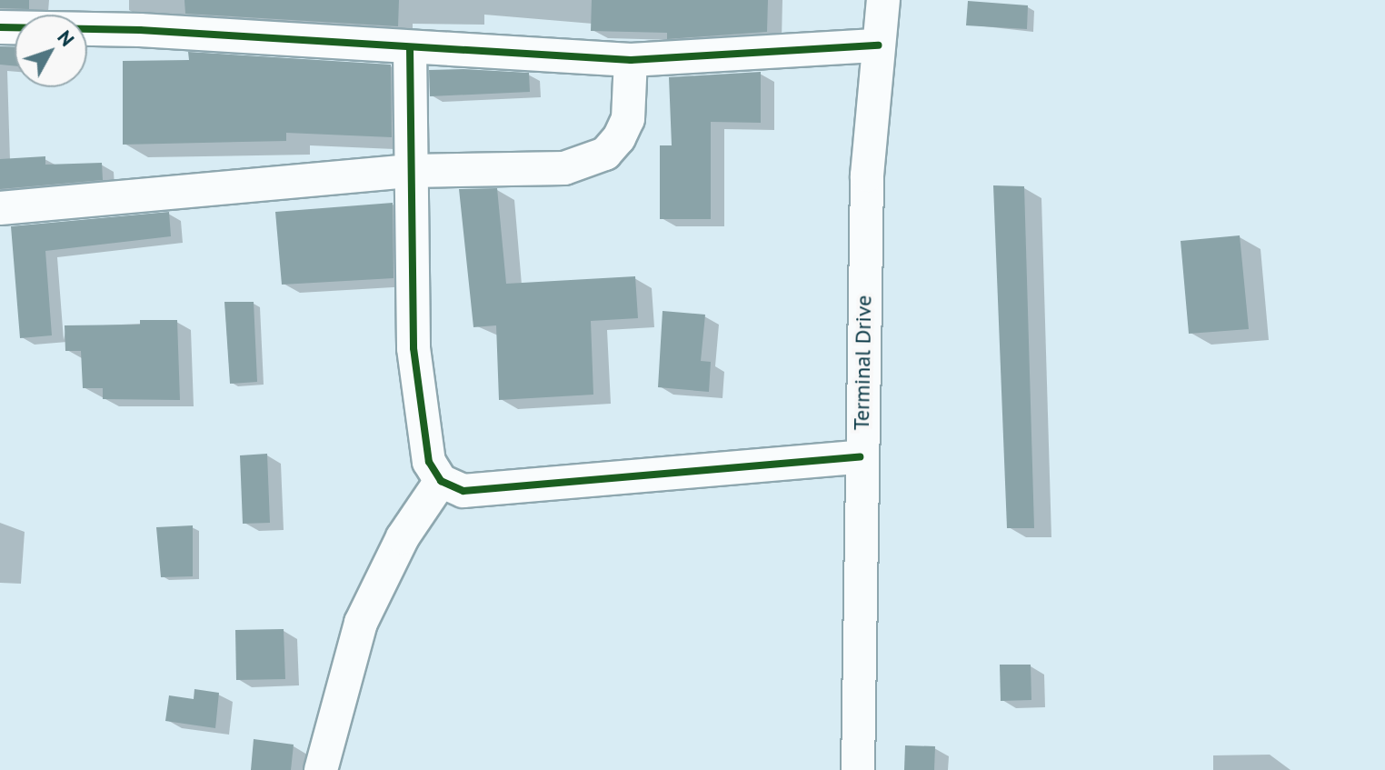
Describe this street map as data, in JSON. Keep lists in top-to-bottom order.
{
  "streets": {
    "street": ["Terminal Drive"]
  },
  "north": "top right"
}
